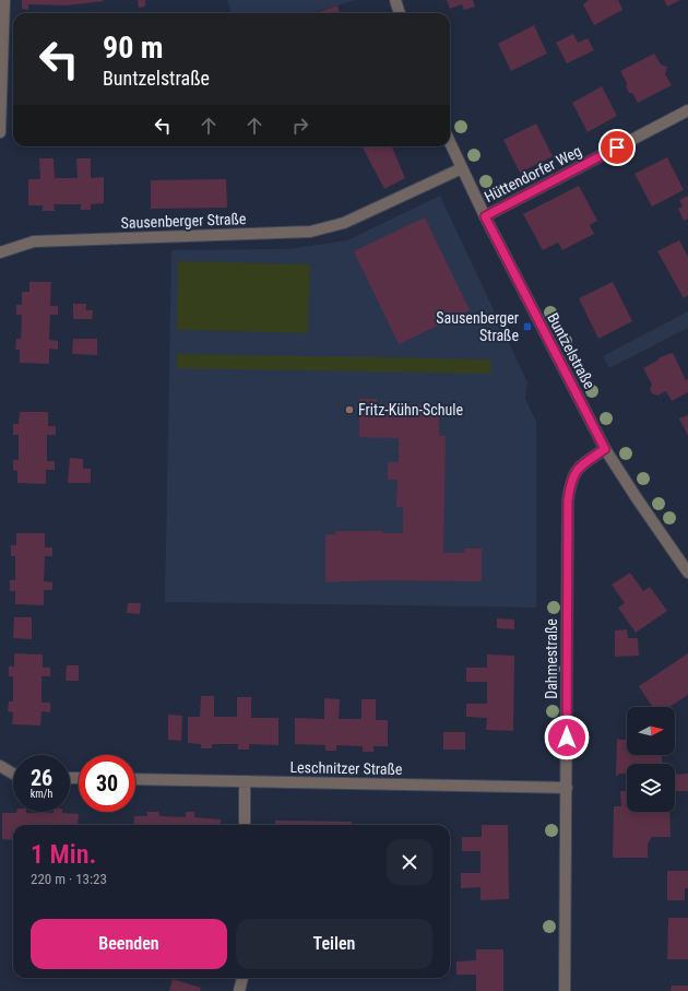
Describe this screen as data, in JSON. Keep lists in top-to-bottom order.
{
  "streets": {
    "street": [
      "Hüttendorfer Weg",
      "Sausenberger Straße",
      "Buntzelstraße",
      "Dahmestraße",
      "Leschnitzer Straße"
    ]
  },
  "crossings": [
    ["Hüttendorfer Weg", "Buntzelstraße"],
    ["Sausenberger Straße", "Buntzelstraße"],
    ["Buntzelstraße", "Dahmestraße"],
    ["Dahmestraße", "Leschnitzer Straße"]
  ],
  "places": {
    "transit": ["Sausenberger Straße"],
    "other": ["Fritz-Kühn-Schule"]
  },
  "north": "right",
  "page": {
    "turn": ["90 m", "Buntzelstraße"],
    "speed": "26 km/h",
    "limit": "30",
    "heading": ["1 Min.", "220 m · 13:23"],
    "buttons": ["Beenden", "Teilen"]
  }
}
